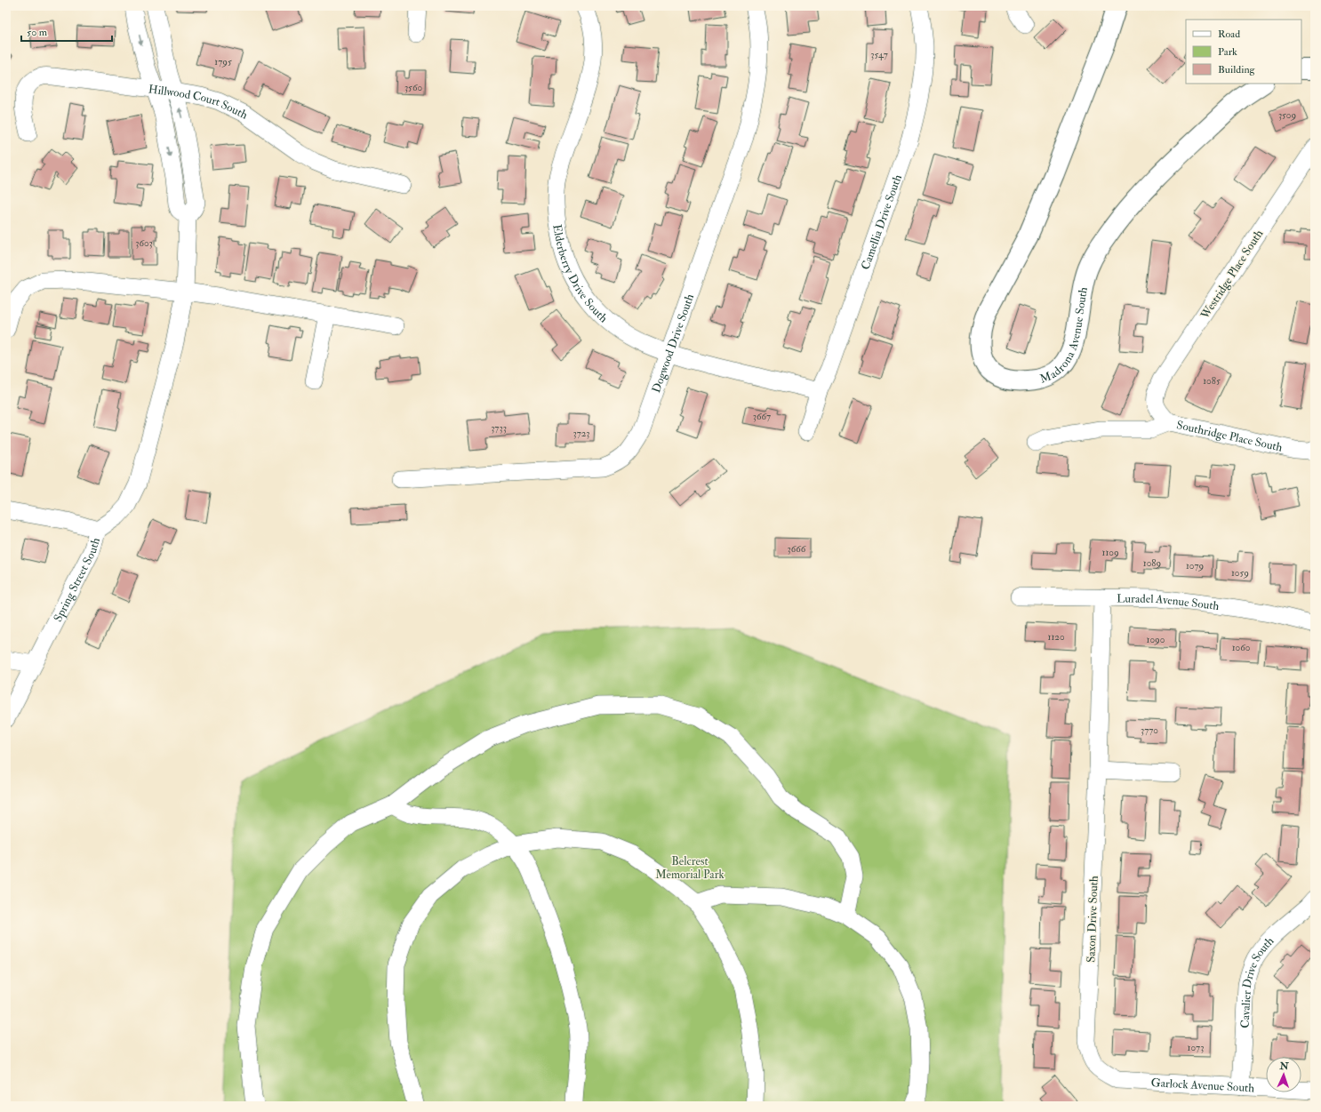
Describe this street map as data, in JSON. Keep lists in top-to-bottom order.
{
  "streets": {
    "main road": ["Madrona Avenue South"],
    "street": [
      "Hillwood Court South",
      "Camellia Drive South",
      "Elderberry Drive South",
      "Westridge Place South",
      "Dogwood Drive South",
      "Southridge Place South",
      "Spring Street South",
      "Luradel Avenue South",
      "Saxon Drive South",
      "Cavalier Drive South",
      "Garlock Avenue South"
    ]
  },
  "crossings": [
    ["Camellia Drive South", "Elderberry Drive South"],
    ["Elderberry Drive South", "Dogwood Drive South"],
    ["Westridge Place South", "Southridge Place South"],
    ["Luradel Avenue South", "Saxon Drive South"],
    ["Saxon Drive South", "Garlock Avenue South"],
    ["Cavalier Drive South", "Garlock Avenue South"]
  ],
  "parks": ["Belcrest Memorial Park"],
  "house_numbers": [
    "3547",
    "1795",
    "3560",
    "3509",
    "3603",
    "1085",
    "3667",
    "3733",
    "3723",
    "3666",
    "1109",
    "1089",
    "1079",
    "1059",
    "1120",
    "1090",
    "1060",
    "3770",
    "1073"
  ],
  "legend": ["Road", "Park", "Building"],
  "scale_bar": "50 m",
  "north": "top"
}
